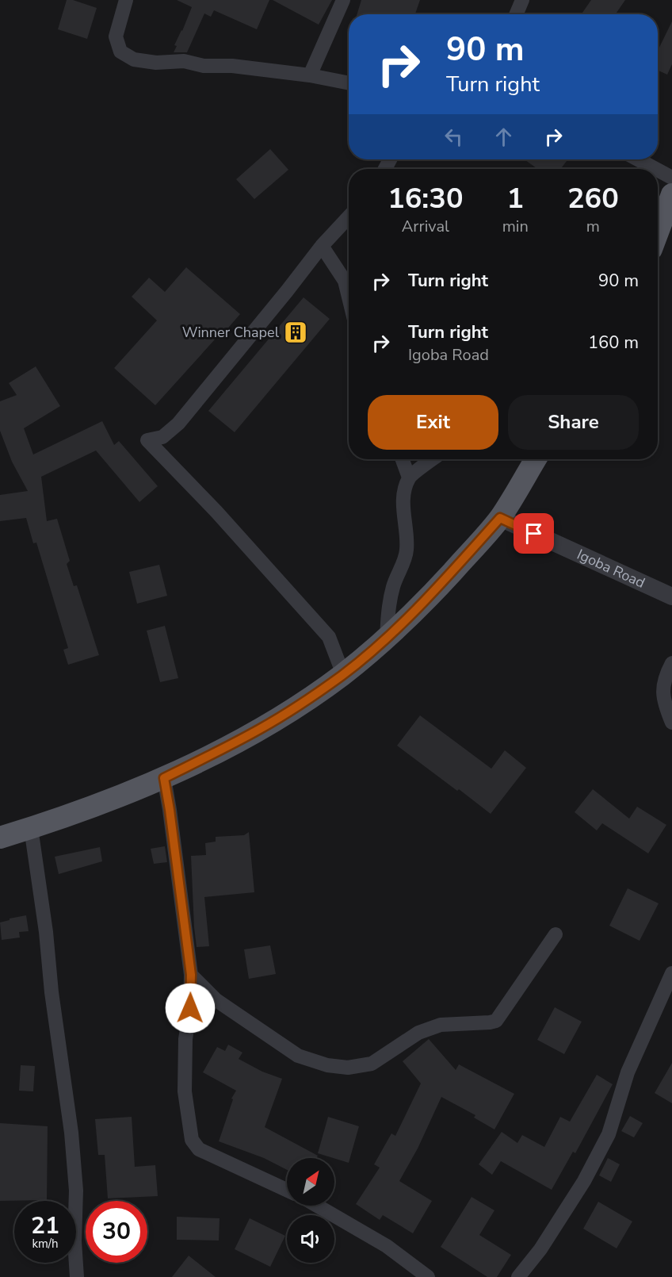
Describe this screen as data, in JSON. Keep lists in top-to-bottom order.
{
  "streets": {
    "street": ["Igoba Road"]
  },
  "places": {
    "building": ["Winner Chapel"]
  },
  "north": "top right",
  "page": {
    "turn": ["90 m", "Turn right"],
    "eta": [
      "16:30",
      "Arrival",
      "1",
      "min",
      "260",
      "m"
    ],
    "list": [
      {
        "name": "Turn right",
        "value": "90 m"
      },
      {
        "name": "Turn right",
        "note": "Igoba Road",
        "value": "160 m"
      }
    ],
    "buttons": ["Exit", "Share"],
    "speed": "21 km/h",
    "limit": "30"
  }
}
